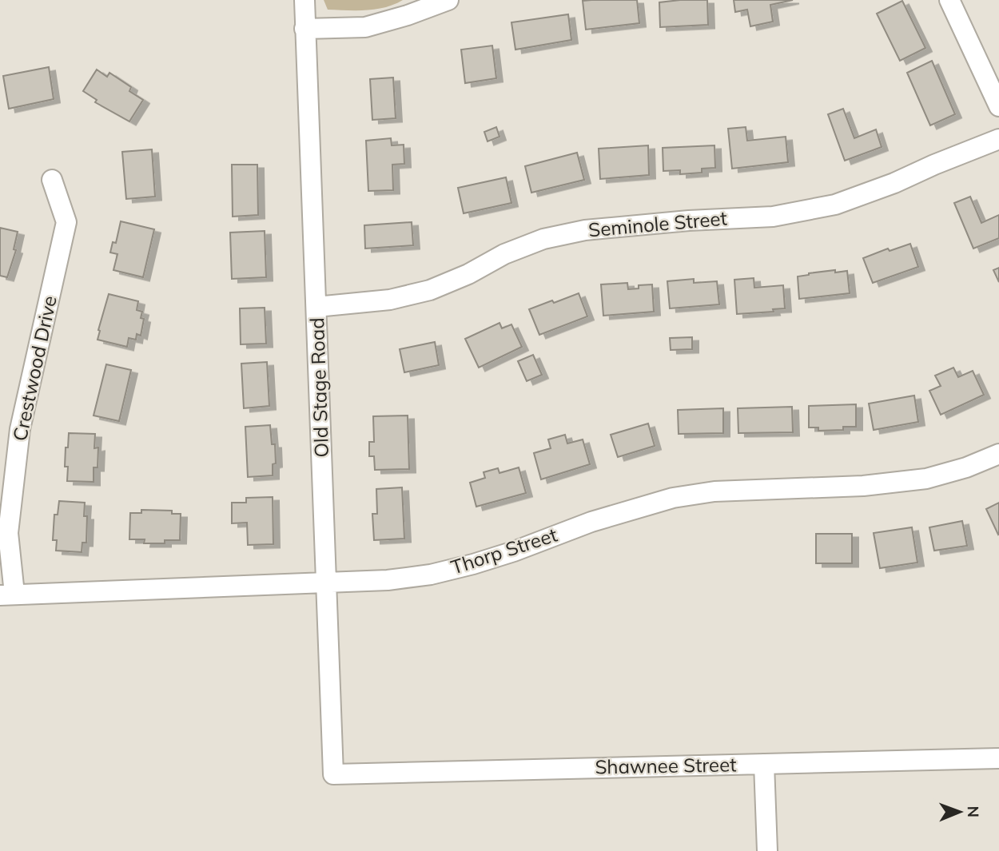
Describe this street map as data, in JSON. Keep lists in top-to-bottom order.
{
  "streets": {
    "street": [
      "Seminole Street",
      "Crestwood Drive",
      "Old Stage Road",
      "Thorp Street",
      "Shawnee Street"
    ]
  },
  "crossings": [
    ["Seminole Street", "Old Stage Road"],
    ["Crestwood Drive", "Thorp Street"],
    ["Old Stage Road", "Thorp Street"],
    ["Old Stage Road", "Shawnee Street"]
  ],
  "north": "right"
}
